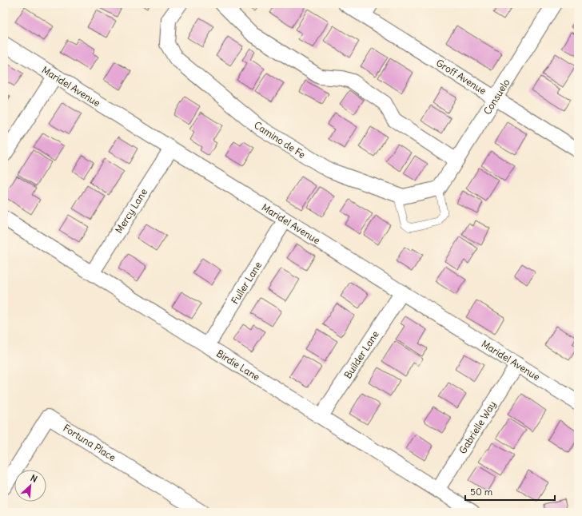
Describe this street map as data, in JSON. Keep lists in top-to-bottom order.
{
  "streets": {
    "street": [
      "Groff Avenue",
      "Maridel Avenue",
      "Consuelo",
      "Camino de Fe",
      "Mercy Lane",
      "Fuller Lane",
      "Builder Lane",
      "Birdie Lane",
      "Gabrielle Way",
      "Fortuna Place"
    ]
  },
  "crossings": [
    ["Groff Avenue", "Consuelo"],
    ["Maridel Avenue", "Mercy Lane"],
    ["Maridel Avenue", "Fuller Lane"],
    ["Maridel Avenue", "Builder Lane"],
    ["Maridel Avenue", "Gabrielle Way"],
    ["Consuelo", "Camino de Fe"],
    ["Mercy Lane", "Birdie Lane"],
    ["Fuller Lane", "Birdie Lane"],
    ["Builder Lane", "Birdie Lane"],
    ["Birdie Lane", "Gabrielle Way"]
  ],
  "scale_bar": "50 m",
  "north": "top right"
}
